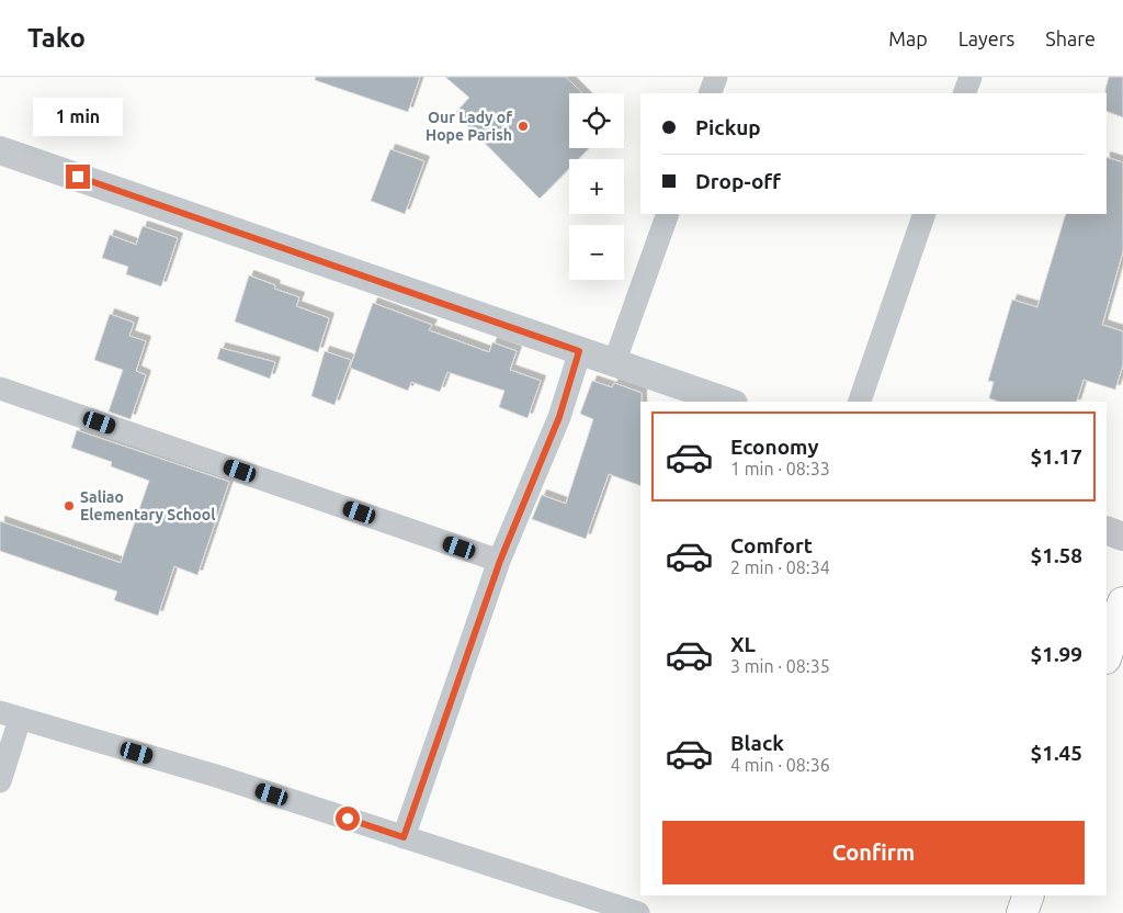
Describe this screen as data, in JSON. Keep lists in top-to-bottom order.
{
  "places": ["Our Lady of Hope Parish", "Saliao Elementary School"],
  "page": {
    "header": "Tako",
    "nav": ["Map", "Layers", "Share"],
    "map_buttons": ["+", "−"],
    "banner": ["Pickup", "Drop-off"],
    "bubble": "1 min",
    "list": [
      {
        "name": "Economy",
        "note": "1 min · 08:33",
        "value": "$1.17"
      },
      {
        "name": "Comfort",
        "note": "2 min · 08:34",
        "value": "$1.58"
      },
      {
        "name": "XL",
        "note": "3 min · 08:35",
        "value": "$1.99"
      },
      {
        "name": "Black",
        "note": "4 min · 08:36",
        "value": "$1.45"
      }
    ],
    "buttons": "Confirm"
  }
}
